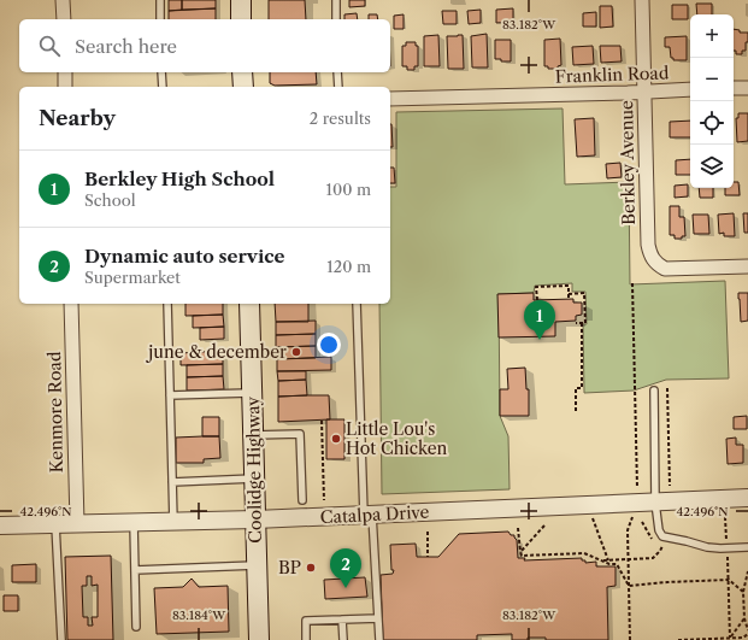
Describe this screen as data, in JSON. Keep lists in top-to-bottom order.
{
  "streets": {
    "main road": ["Coolidge Highway"],
    "street": [
      "Franklin Road",
      "Berkley Avenue",
      "Kenmore Road",
      "Catalpa Drive"
    ]
  },
  "crossings": [
    ["Franklin Road", "Berkley Avenue"],
    ["Kenmore Road", "Catalpa Drive"],
    ["Coolidge Highway", "Catalpa Drive"]
  ],
  "places": ["june & december", "Little Lou's Hot Chicken", "BP"],
  "page": {
    "map_buttons": ["+", "−"],
    "search": "Search here",
    "heading": ["Nearby", "2 results"],
    "list": [
      {
        "mark": "1",
        "name": "Berkley High School",
        "note": "School",
        "value": "100 m"
      },
      {
        "mark": "2",
        "name": "Dynamic auto service",
        "note": "Supermarket",
        "value": "120 m"
      }
    ],
    "pins": ["1", "2"]
  },
  "coordinates": ["83.182°W", "42.496°N", "83.184°W"]
}
